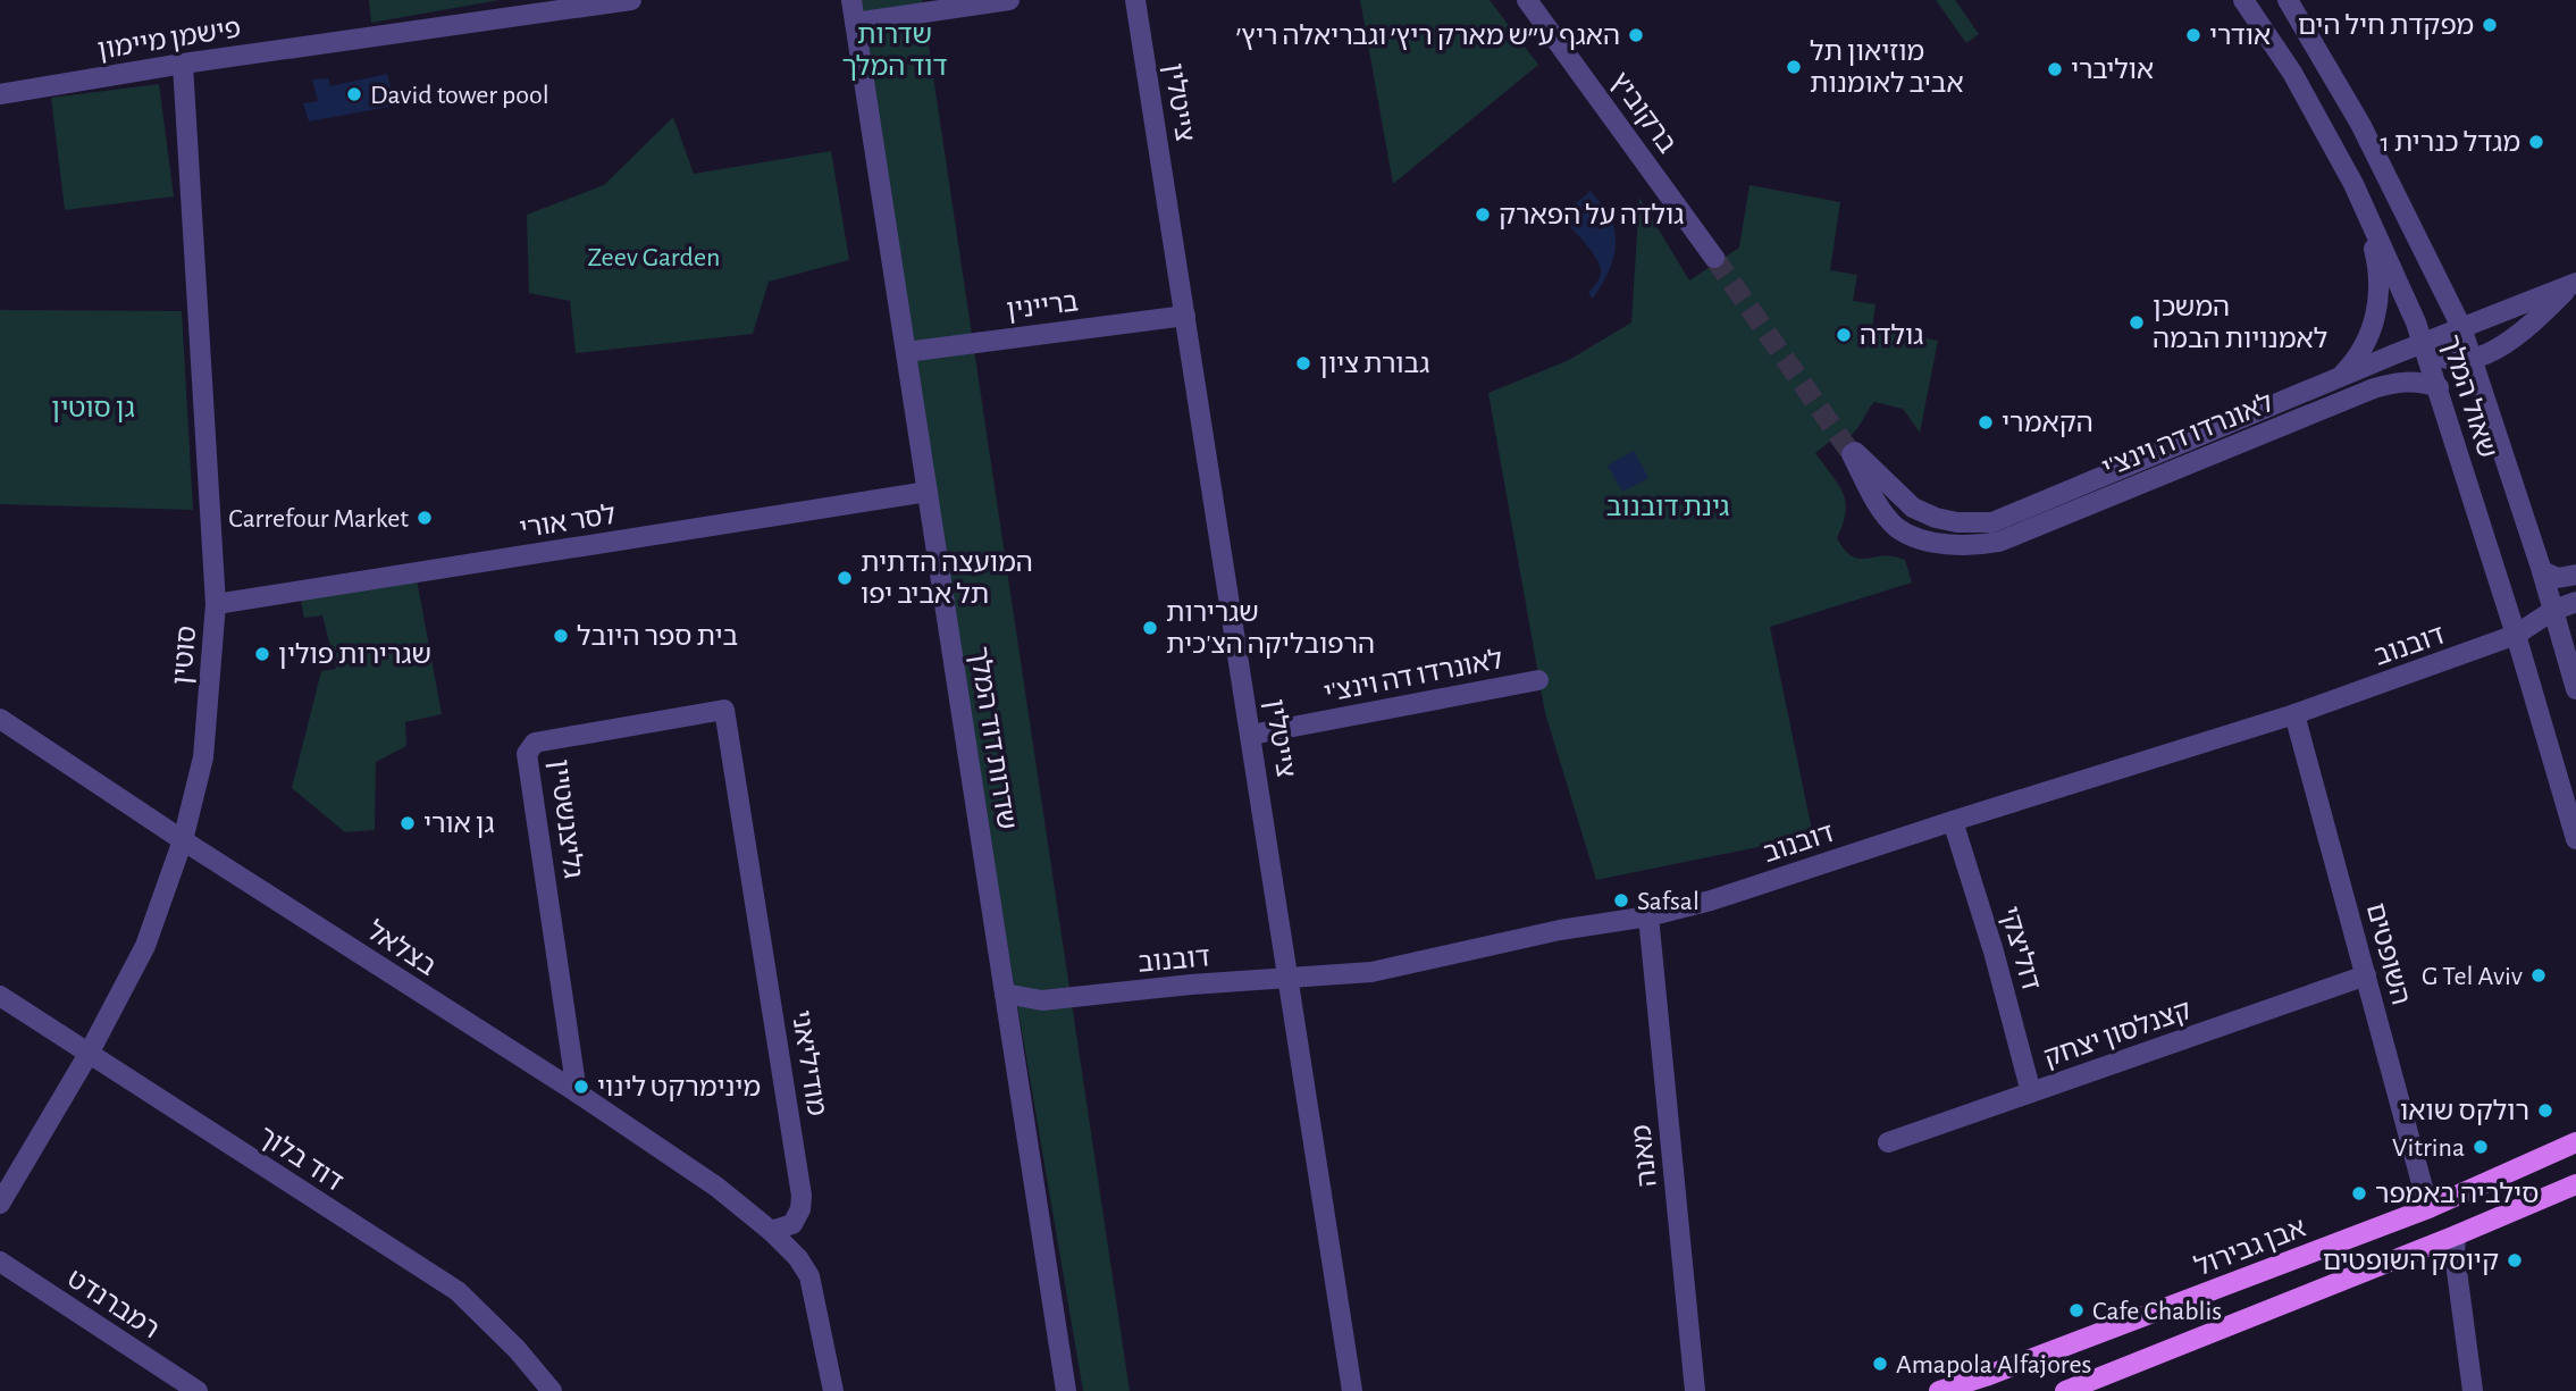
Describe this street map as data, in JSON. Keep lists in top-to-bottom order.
{
  "streets": {
    "main road": ["אבן גבירול"],
    "street": [
      "פישמן מיימון",
      "צייטלין",
      "ברקוביץ",
      "בריינין",
      "שאול המלך",
      "לאונרדו דה וינצ'י",
      "לסר אורי",
      "דובנוב",
      "סוטין",
      "שדרות דוד המלך",
      "גליצנשטיין",
      "בצלאל",
      "דוליצקי",
      "השופטים",
      "קצנלסון יצחק",
      "מודיליאני",
      "מאנה",
      "דוד בלוך",
      "רמברנדט"
    ]
  },
  "crossings": [
    ["פישמן מיימון", "סוטין"],
    ["צייטלין", "בריינין"],
    ["צייטלין", "לאונרדו דה וינצ'י"],
    ["צייטלין", "דובנוב"],
    ["בריינין", "שדרות דוד המלך"],
    ["שאול המלך", "לאונרדו דה וינצ'י"],
    ["שאול המלך", "דובנוב"],
    ["לסר אורי", "סוטין"],
    ["לסר אורי", "שדרות דוד המלך"],
    ["דובנוב", "שדרות דוד המלך"],
    ["דובנוב", "דוליצקי"],
    ["דובנוב", "השופטים"],
    ["דובנוב", "מאנה"],
    ["סוטין", "בצלאל"],
    ["סוטין", "דוד בלוך"],
    ["גליצנשטיין", "בצלאל"],
    ["גליצנשטיין", "מודיליאני"],
    ["בצלאל", "מודיליאני"],
    ["דוליצקי", "קצנלסון יצחק"],
    ["השופטים", "קצנלסון יצחק"],
    ["השופטים", "אבן גבירול"]
  ],
  "parks": [
    "שדרות דוד המלך",
    "Zeev Garden",
    "גן סוטין",
    "גינת דובנוב"
  ],
  "places": [
    "מפקדת חיל הים",
    "האגף ע״ש מארק ריץ׳ וגבריאלה ריץ׳",
    "אודרי",
    "מוזיאון תל אביב לאומנות",
    "אוליברי",
    "David tower pool",
    "מגדל כנרית 1",
    "גולדה על הפארק",
    "המשכן לאמנויות הבמה",
    "גולדה",
    "גבורת ציון",
    "הקאמרי",
    "Carrefour Market",
    "המועצה הדתית תל אביב יפו",
    "שגרירות הרפובליקה הצ'כית",
    "בית ספר היובל",
    "שגרירות פולין",
    "גן אורי",
    "Safsal",
    "G Tel Aviv",
    "מינימרקט לינוי",
    "רולקס שואו",
    "Vitrina",
    "סילביה באמפר",
    "קיוסק השופטים",
    "Cafe Chablis",
    "Amapola Alfajores"
  ]
}
